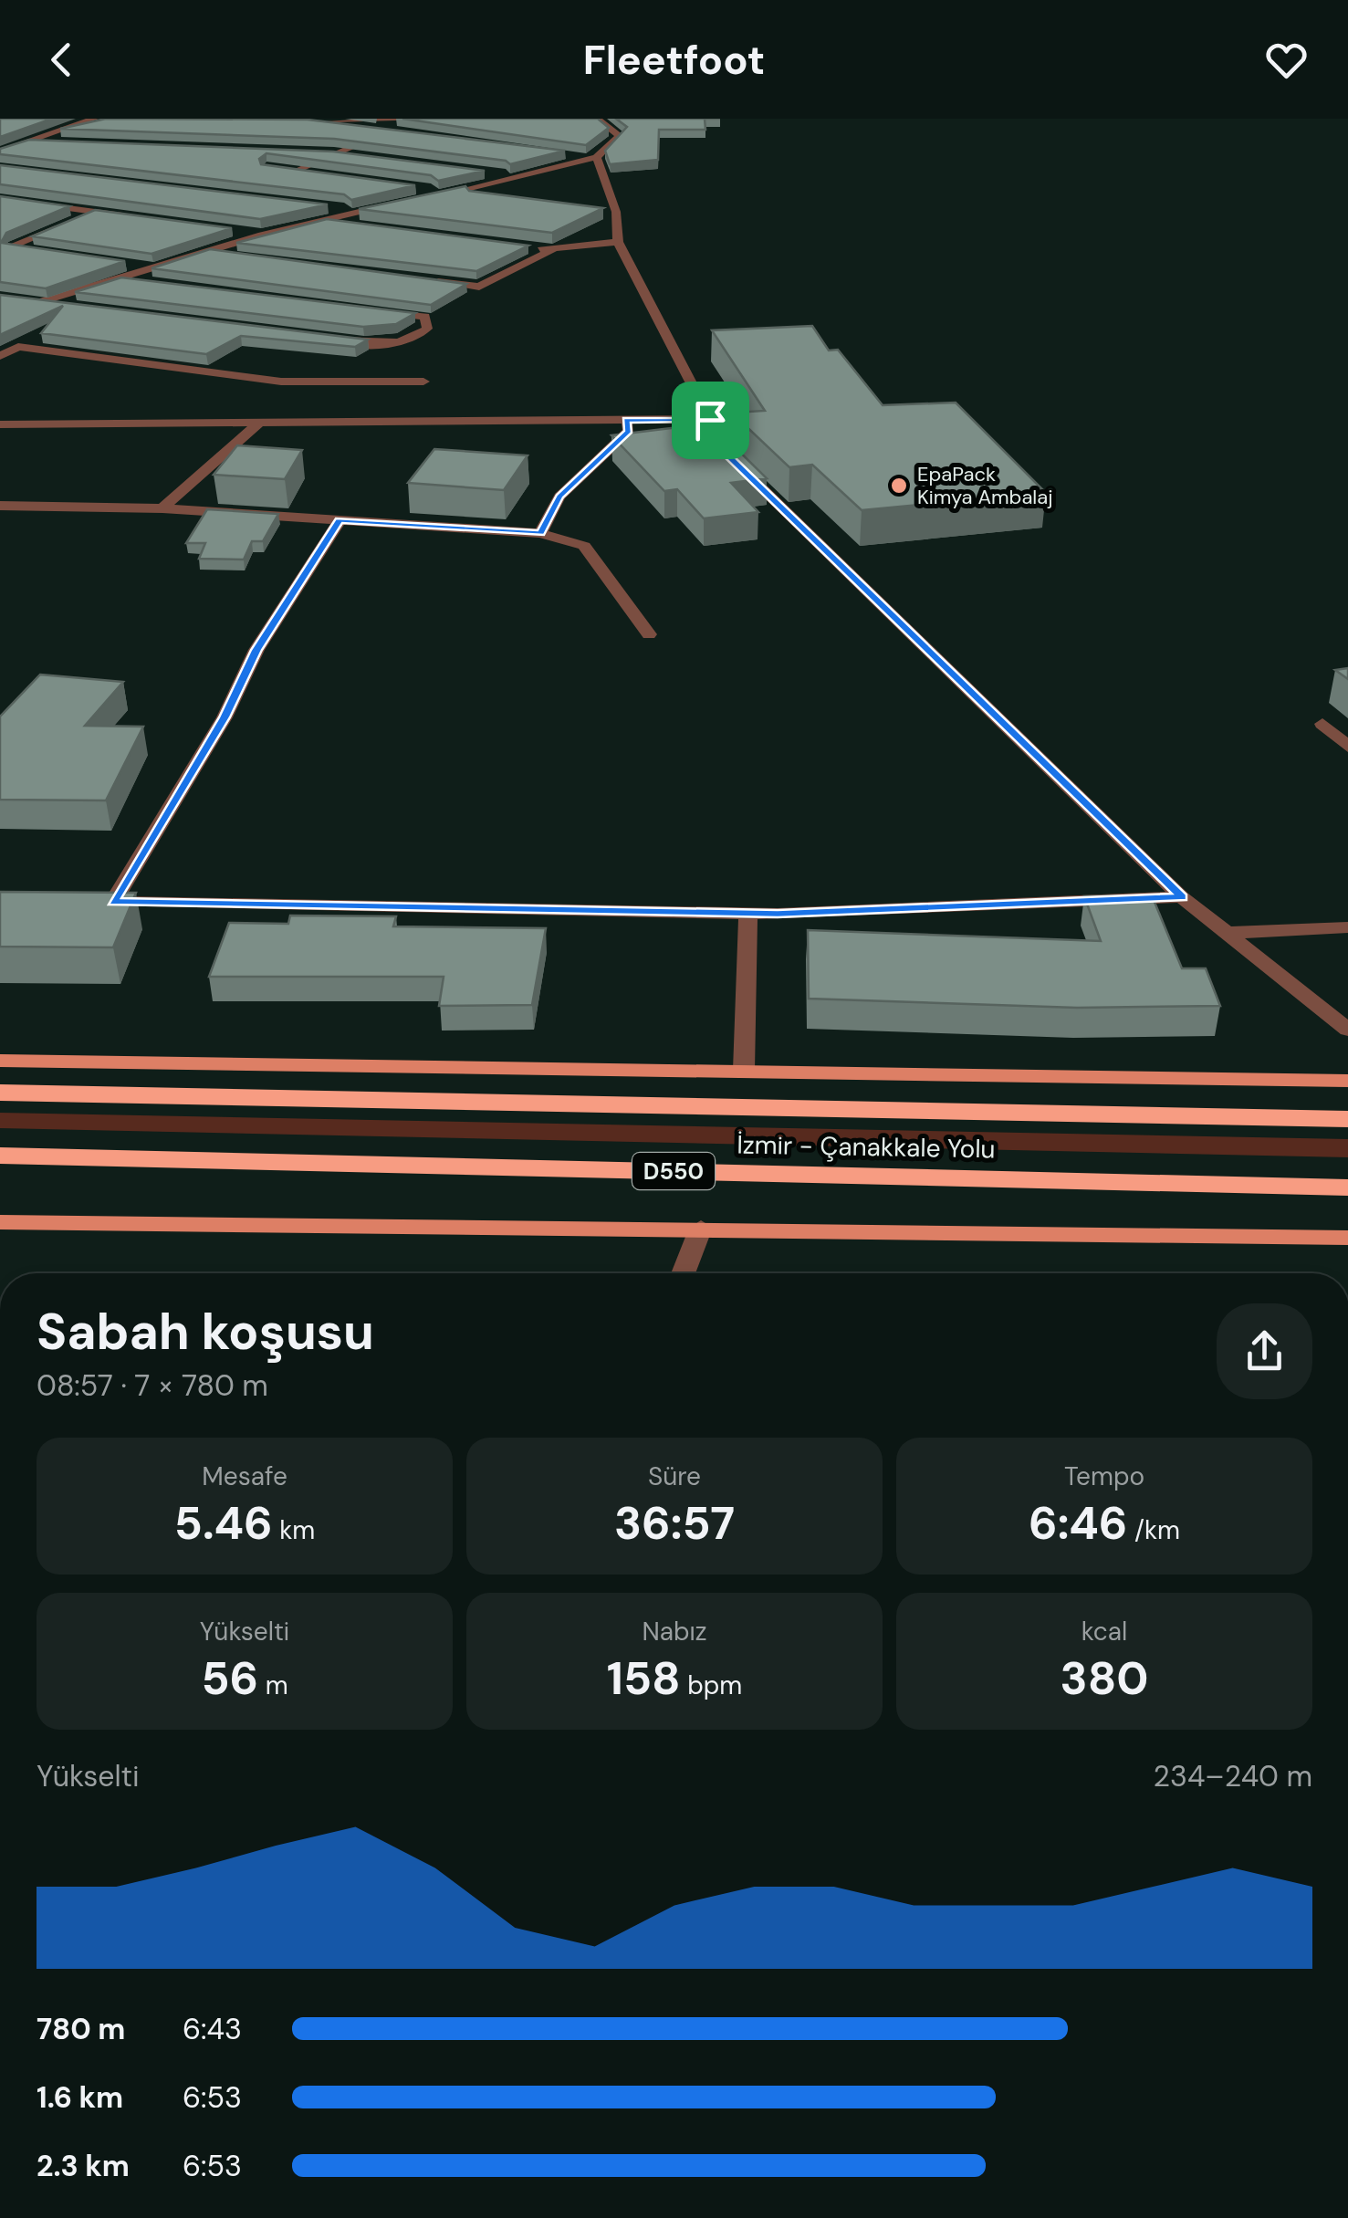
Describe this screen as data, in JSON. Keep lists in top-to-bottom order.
{
  "streets": {
    "highway": ["İzmir - Çanakkale Yolu", "D550"]
  },
  "places": ["EpaPack Kimya Ambalaj"],
  "page": {
    "header": "Fleetfoot",
    "heading": ["Sabah koşusu", "08:57 · 7 × 780 m"],
    "stats": [
      ["Mesafe", "5.46 km"],
      ["Süre", "36:57"],
      ["Tempo", "6:46 /km"],
      ["Yükselti", "56 m"],
      ["Nabız", "158 bpm"],
      ["kcal", "380"]
    ],
    "chart": ["Yükselti", "234–240 m"],
    "list": [
      {
        "name": "780 m",
        "note": "6:43"
      },
      {
        "name": "1.6 km",
        "note": "6:53"
      },
      {
        "name": "2.3 km",
        "note": "6:53"
      }
    ]
  }
}
